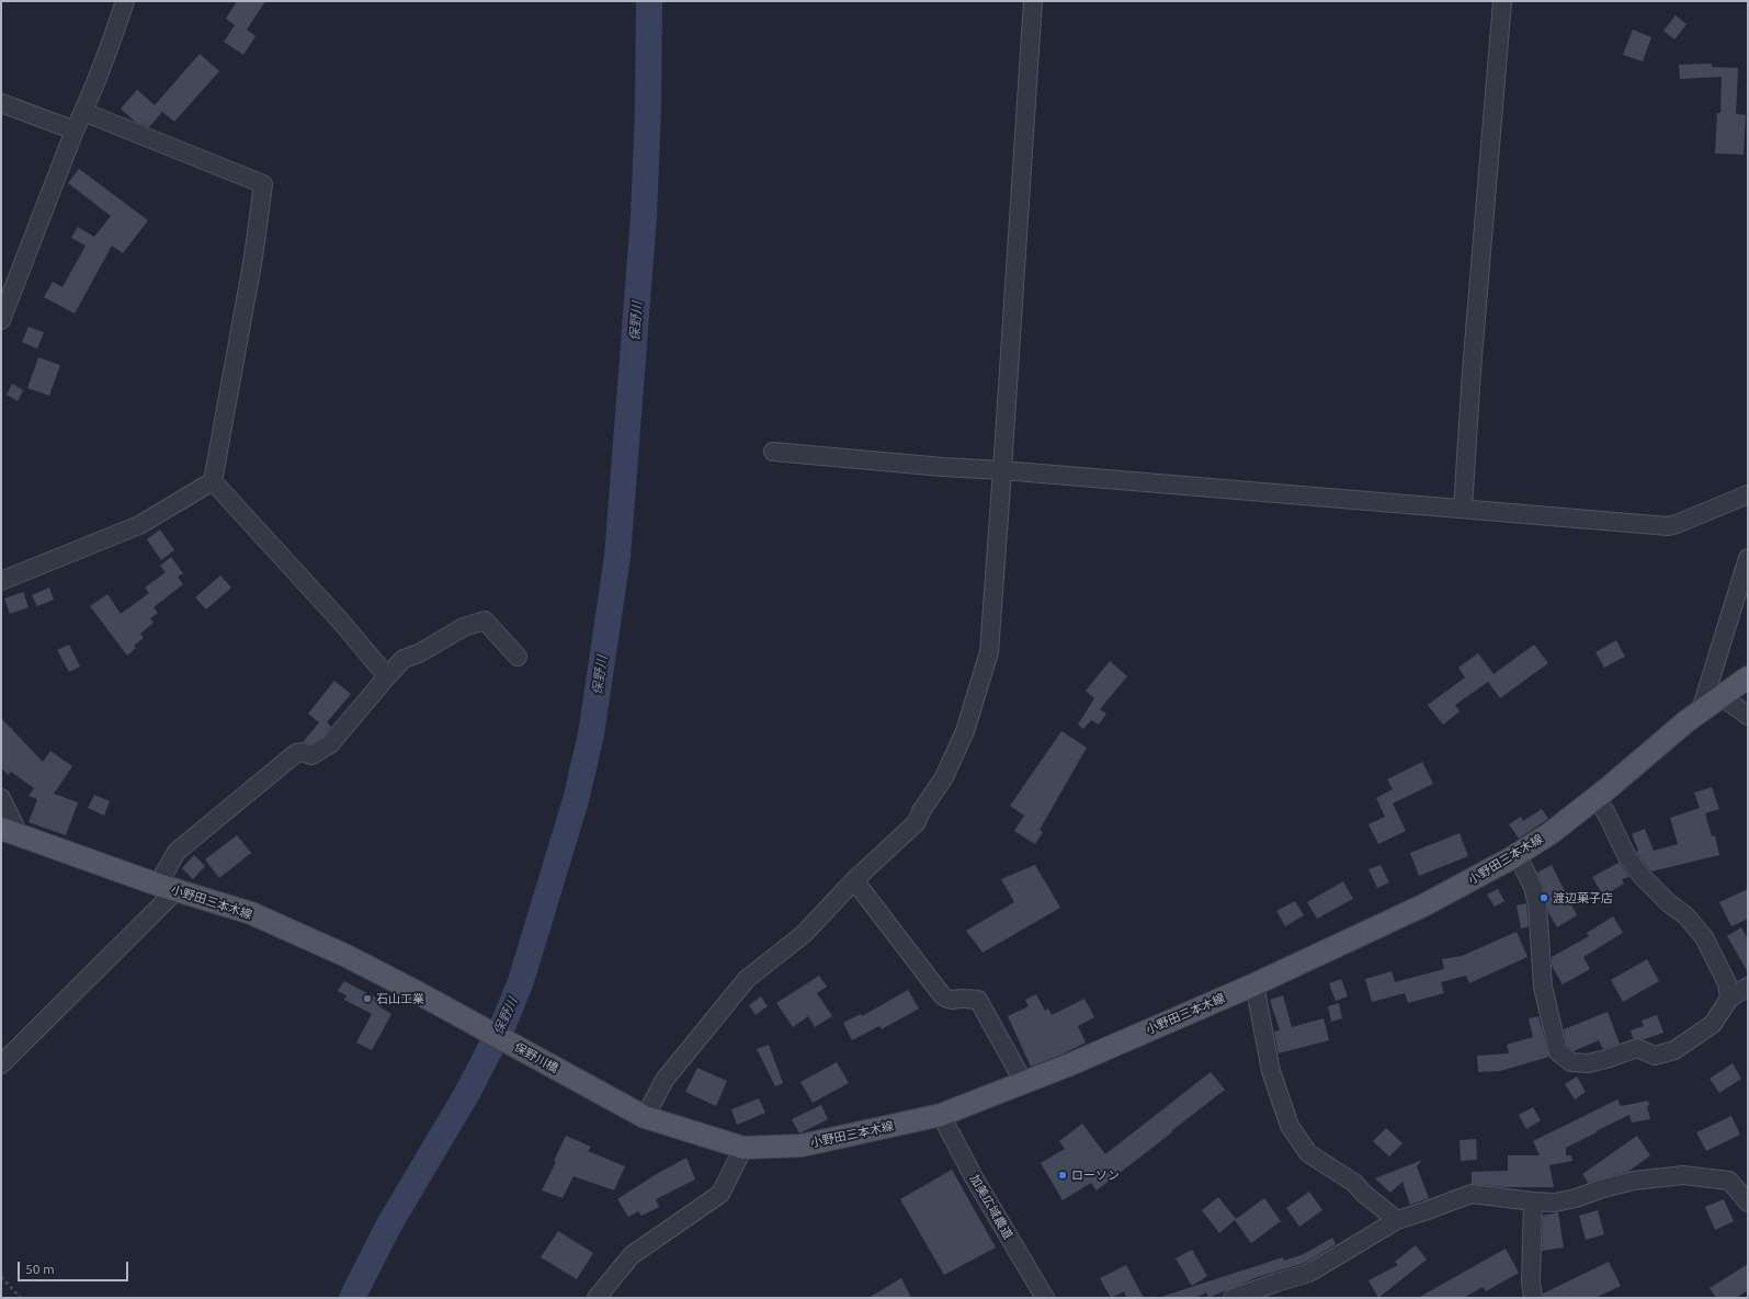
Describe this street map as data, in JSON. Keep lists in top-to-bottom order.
{
  "streets": {
    "main road": ["小野田三本木線", "保野川橋"],
    "street": ["加美広域農道"]
  },
  "crossings": [
    ["小野田三本木線", "保野川橋"],
    ["小野田三本木線", "加美広域農道"]
  ],
  "water": ["保野川"],
  "places": ["渡辺菓子店", "石山工業", "ローソン"],
  "scale_bar": "50 m"
}
